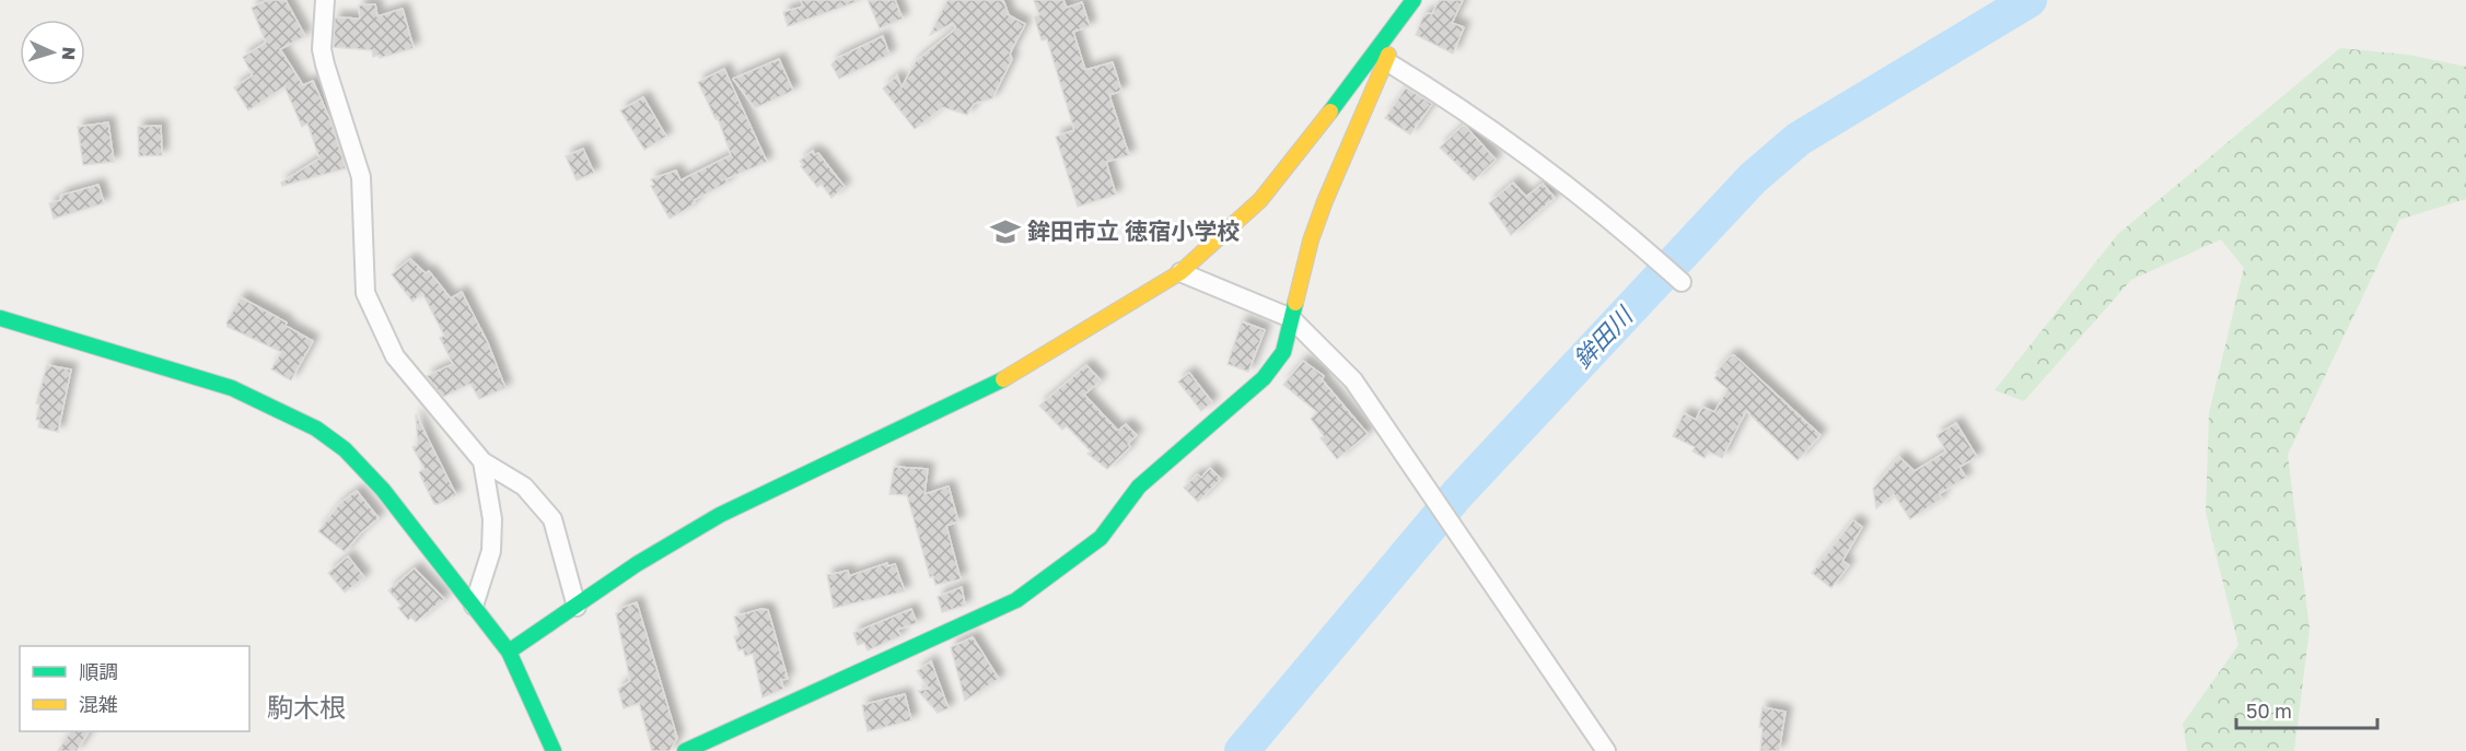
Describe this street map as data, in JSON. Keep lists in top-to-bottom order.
{
  "districts": ["駒木根"],
  "water": ["鉾田川"],
  "places": {
    "school or university": ["鉾田市立 徳宿小学校"]
  },
  "legend": ["順調", "混雑"],
  "scale_bar": "50 m",
  "north": "right"
}
